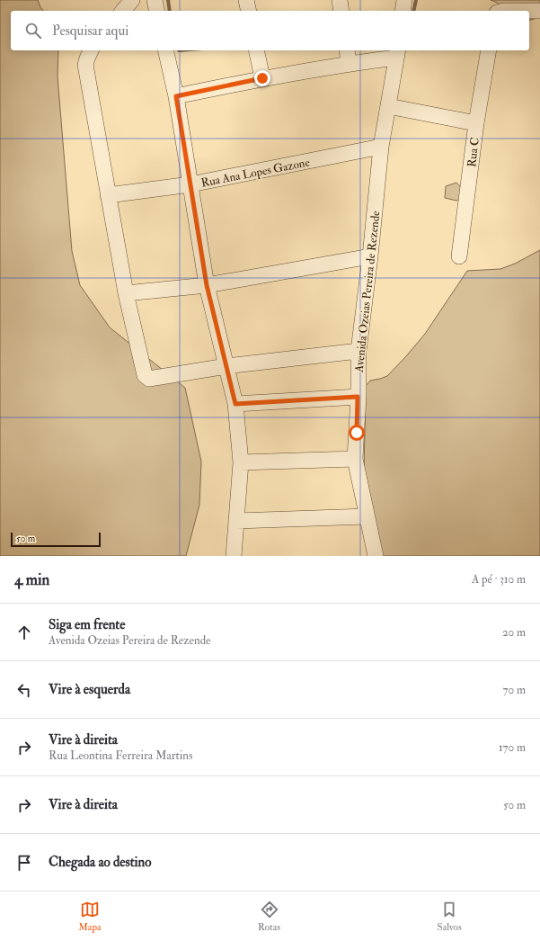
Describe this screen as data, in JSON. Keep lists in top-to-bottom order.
{
  "streets": {
    "street": ["Rua C", "Rua Ana Lopes Gazone", "Avenida Ozeias Pereira de Rezende"]
  },
  "crossings": [
    ["Rua Ana Lopes Gazone", "Avenida Ozeias Pereira de Rezende"]
  ],
  "scale_bar": "50 m",
  "page": {
    "search": "Pesquisar aqui",
    "scale": "50 m",
    "heading": ["4 min", "A pé · 310 m"],
    "list": [
      ["Siga em frente", "Avenida Ozeias Pereira de Rezende", "20 m"],
      ["Vire à esquerda", "70 m"],
      ["Vire à direita", "Rua Leontina Ferreira Martins", "170 m"],
      ["Vire à direita", "50 m"],
      "Chegada ao destino"
    ],
    "nav": ["Mapa", "Rotas", "Salvos"]
  }
}
